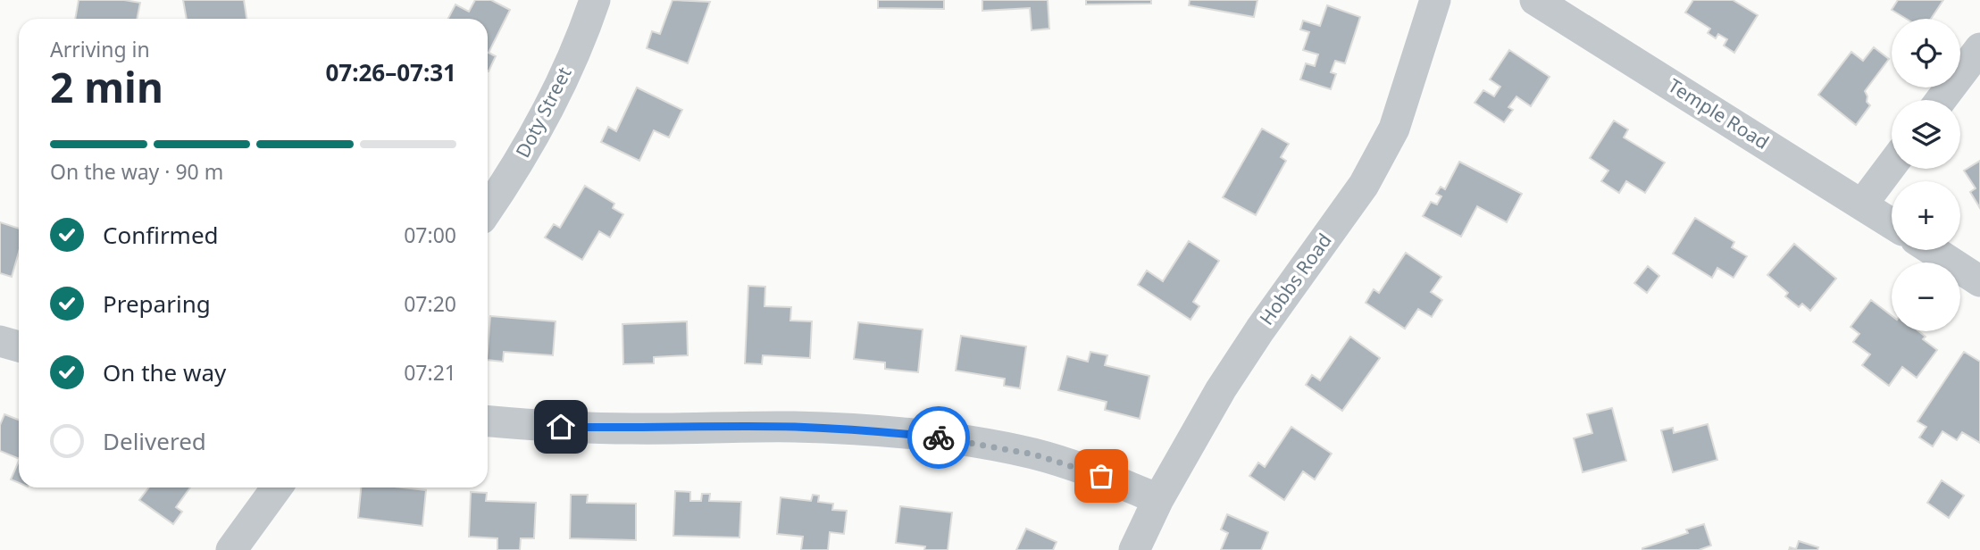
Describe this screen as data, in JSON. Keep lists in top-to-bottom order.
{
  "streets": {
    "street": ["Doty Street", "Temple Road", "Hobbs Road"]
  },
  "page": {
    "map_buttons": ["+", "−"],
    "heading": ["2 min", "Arriving in", "07:26–07:31"],
    "bar": "On the way · 90 m",
    "list": [
      ["Confirmed", "07:00"],
      ["Preparing", "07:20"],
      ["On the way", "07:21"],
      "Delivered"
    ]
  }
}
